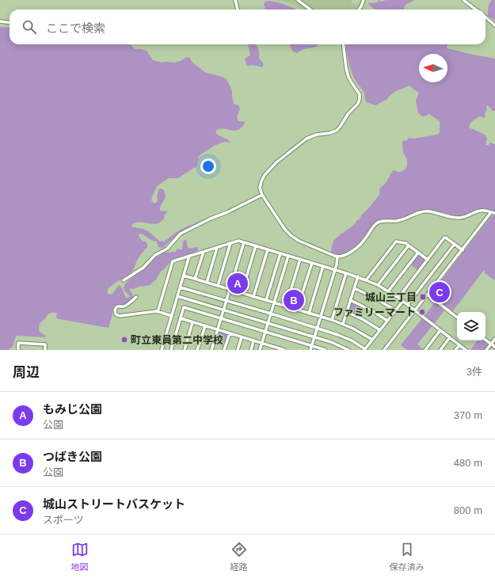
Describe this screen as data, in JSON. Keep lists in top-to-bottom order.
{
  "places": {
    "transit": ["城山三丁目"],
    "other": ["ファミリーマート", "町立東員第二中学校"]
  },
  "north": "left",
  "page": {
    "search": "ここで検索",
    "pins": ["A", "C", "B"],
    "heading": ["周辺", "3件"],
    "list": [
      {
        "mark": "A",
        "name": "もみじ公園",
        "note": "公園",
        "value": "370 m"
      },
      {
        "mark": "B",
        "name": "つばき公園",
        "note": "公園",
        "value": "480 m"
      },
      {
        "mark": "C",
        "name": "城山ストリートバスケット",
        "note": "スポーツ",
        "value": "800 m"
      }
    ],
    "nav": ["地図", "経路", "保存済み"]
  }
}
